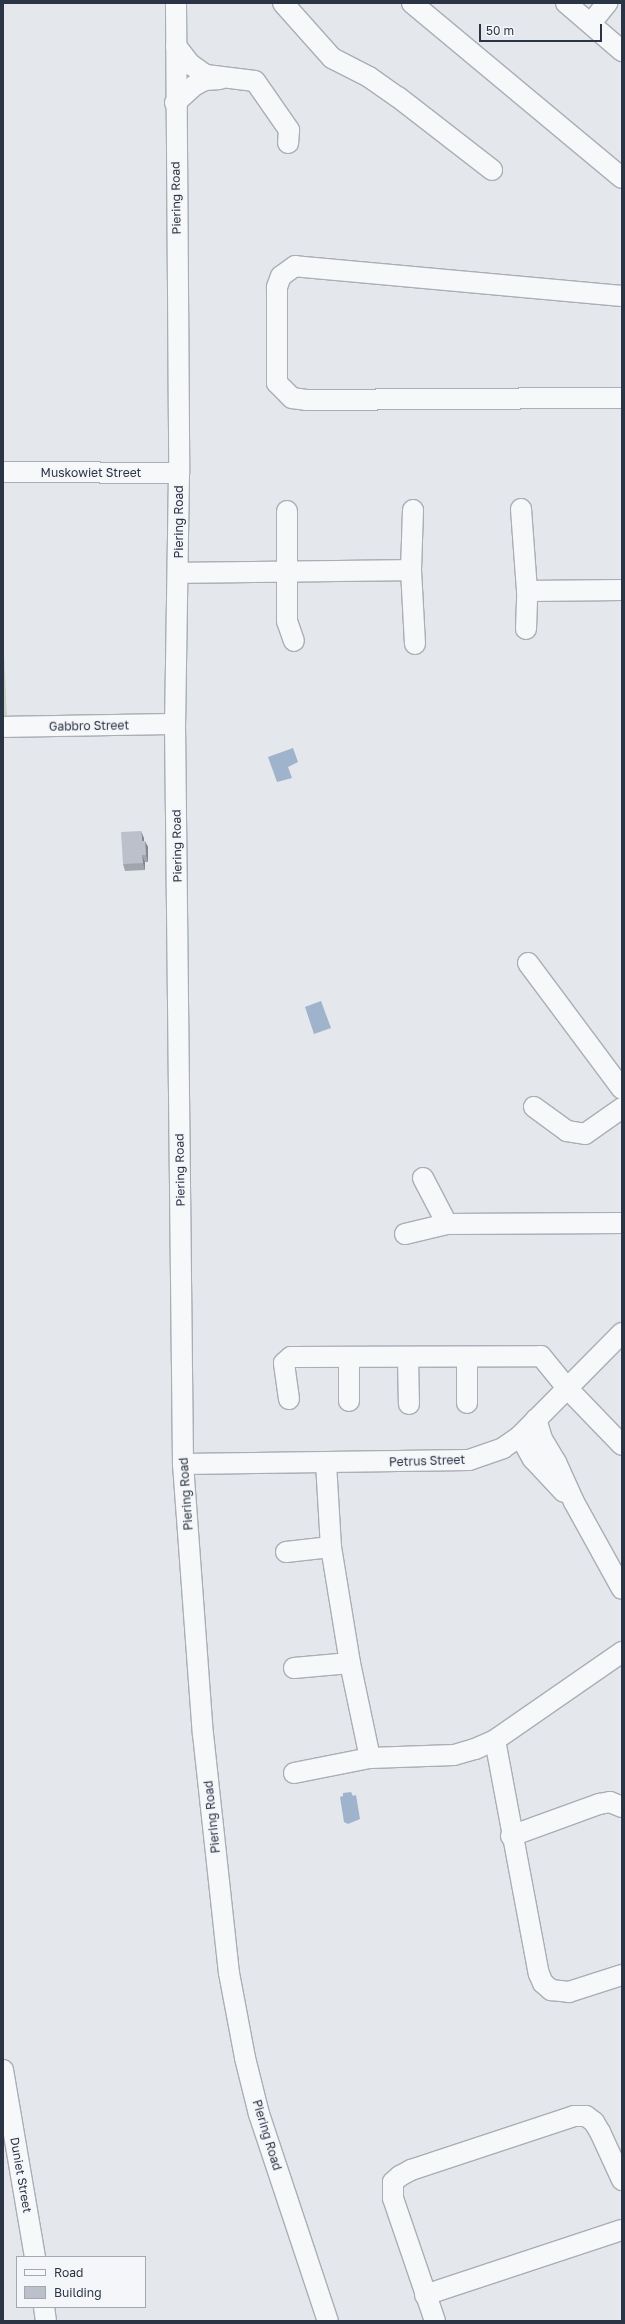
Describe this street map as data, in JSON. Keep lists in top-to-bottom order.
{
  "streets": {
    "street": [
      "Piering Road",
      "Muskowiet Street",
      "Gabbro Street",
      "Petrus Street",
      "Duniet Street"
    ]
  },
  "crossings": [
    ["Piering Road", "Muskowiet Street"],
    ["Piering Road", "Gabbro Street"],
    ["Piering Road", "Petrus Street"]
  ],
  "legend": ["Road", "Building"],
  "scale_bar": "50 m"
}
